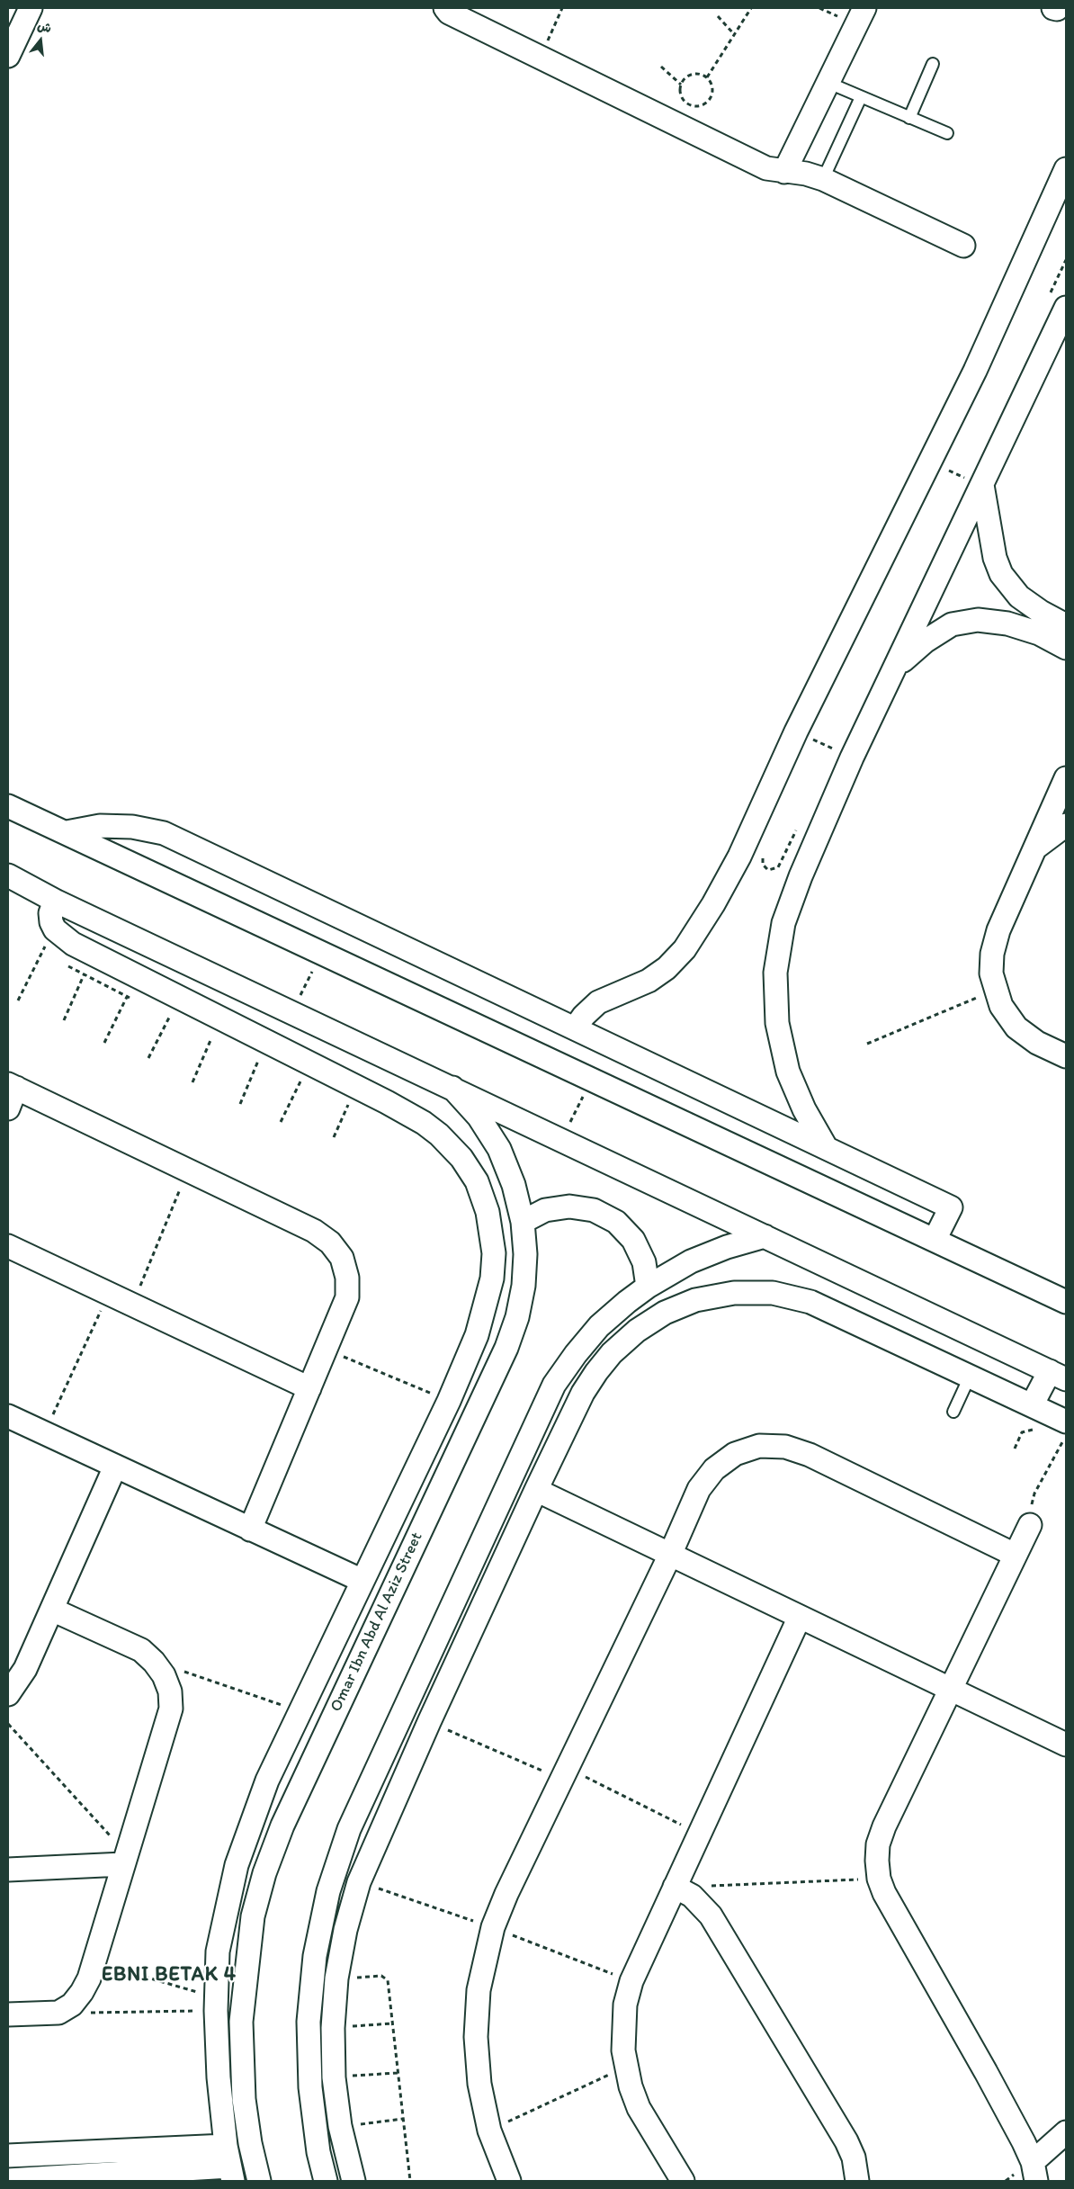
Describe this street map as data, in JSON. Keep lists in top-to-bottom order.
{
  "streets": {
    "street": ["Omar Ibn Abd Al Aziz Street"]
  },
  "districts": ["EBNI BETAK 4"],
  "north": "top"
}
